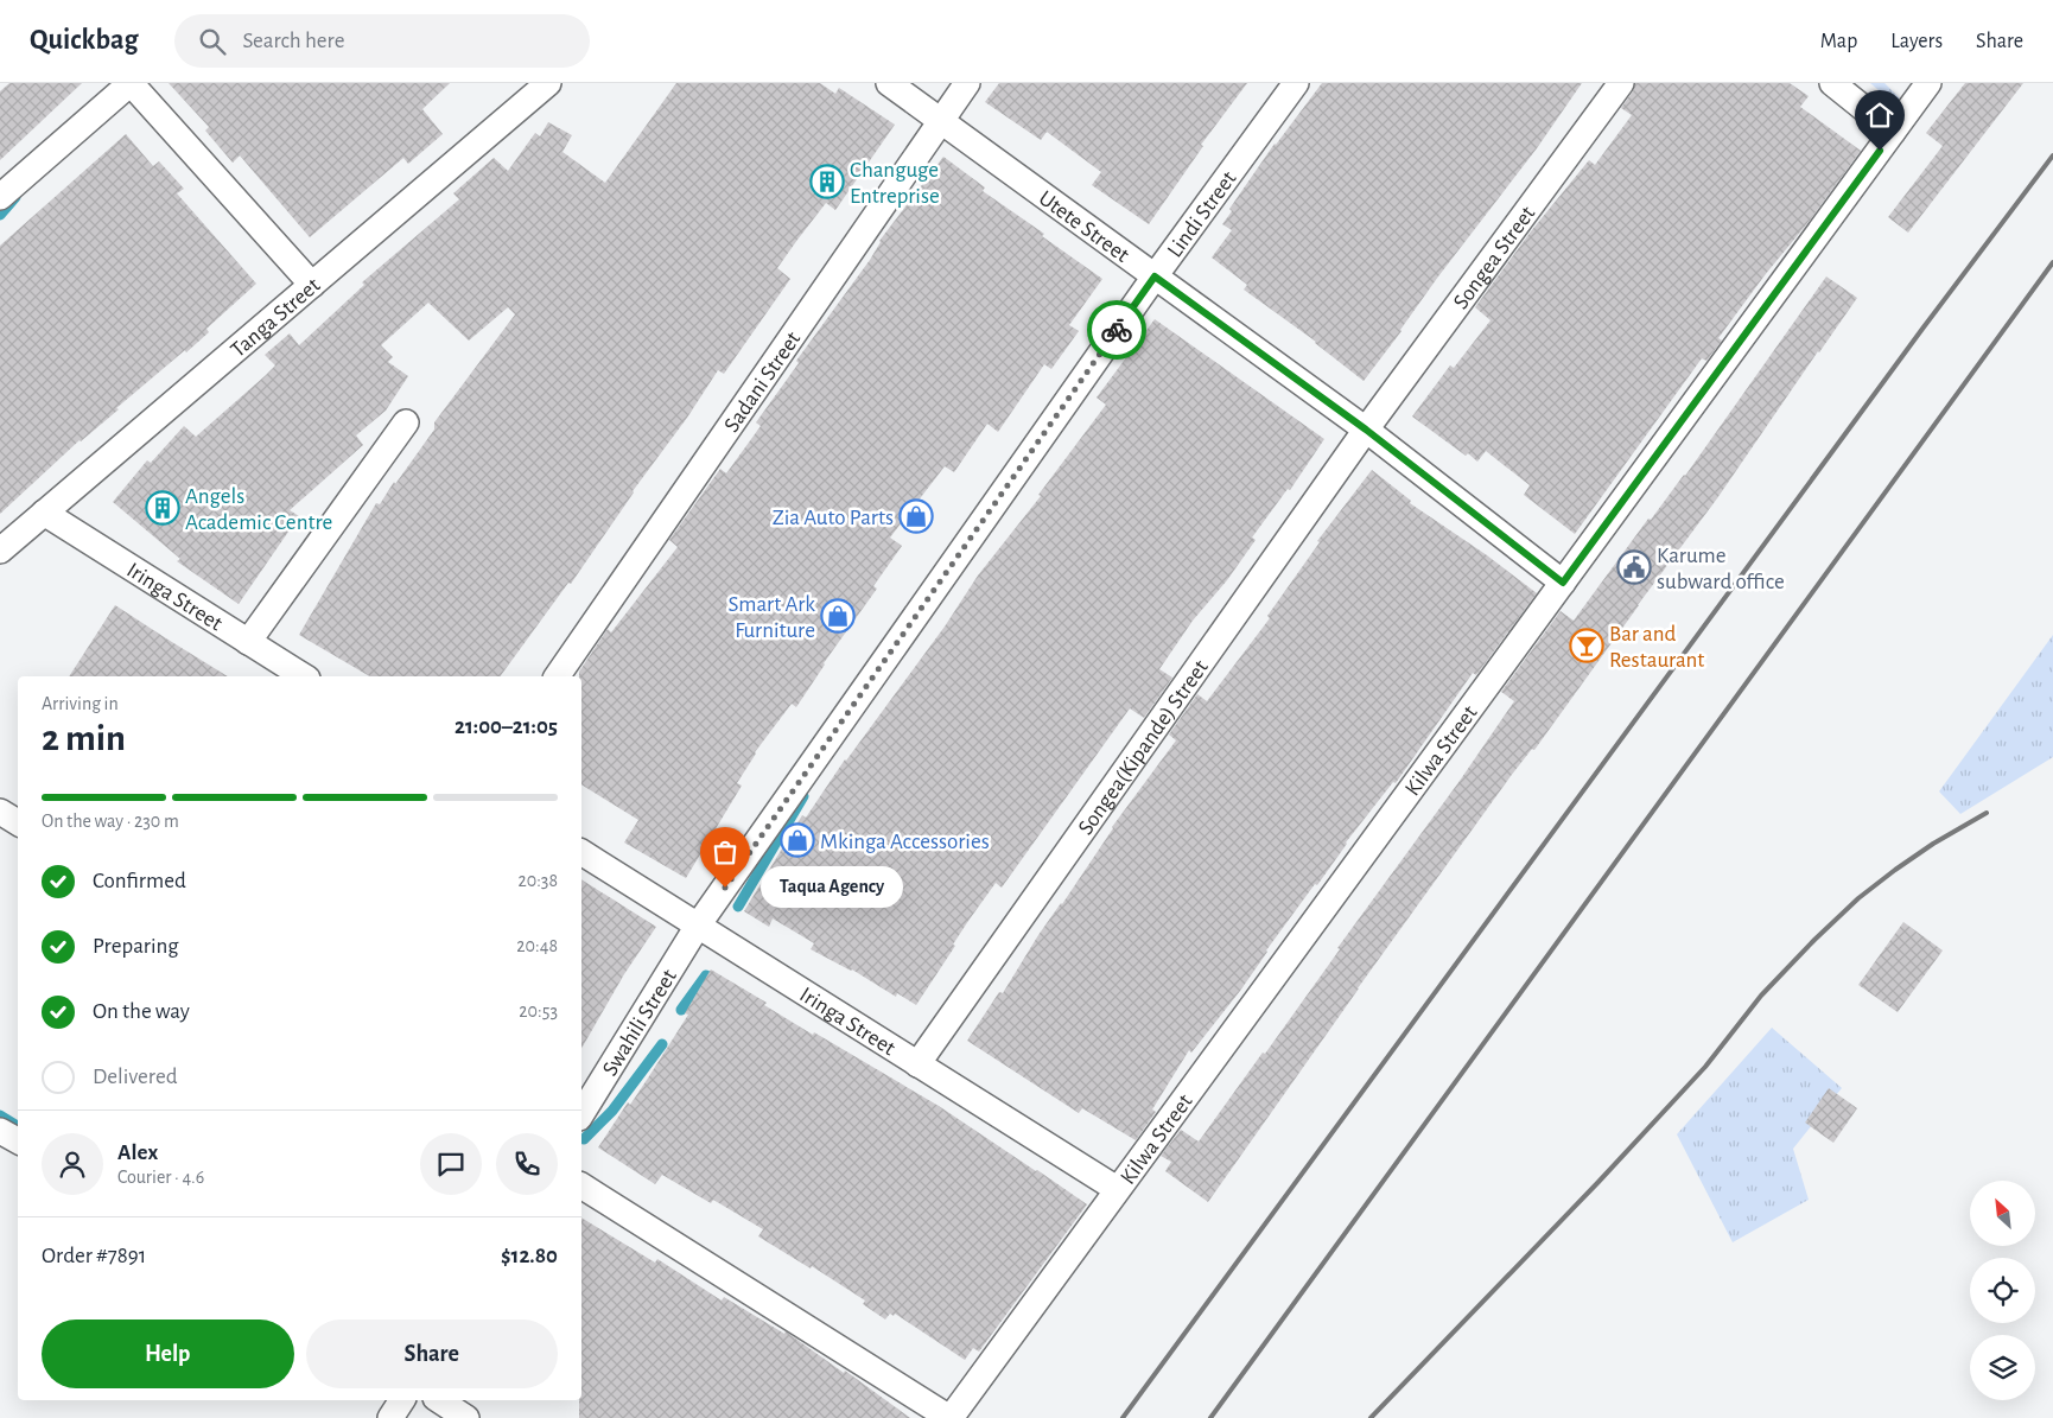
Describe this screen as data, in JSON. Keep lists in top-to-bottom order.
{
  "streets": {
    "street": [
      "Lindi Street",
      "Utete Street",
      "Songea Street",
      "Tanga Street",
      "Sadani Street",
      "Iringa Street",
      "Songea(Kipande) Street",
      "Kilwa Street",
      "Swahili Street"
    ]
  },
  "crossings": [
    ["Lindi Street", "Utete Street"],
    ["Lindi Street", "Iringa Street"],
    ["Lindi Street", "Swahili Street"],
    ["Utete Street", "Songea Street"],
    ["Utete Street", "Sadani Street"],
    ["Utete Street", "Songea(Kipande) Street"],
    ["Utete Street", "Kilwa Street"],
    ["Songea Street", "Songea(Kipande) Street"],
    ["Tanga Street", "Iringa Street"],
    ["Iringa Street", "Songea(Kipande) Street"],
    ["Iringa Street", "Kilwa Street"],
    ["Iringa Street", "Swahili Street"]
  ],
  "places": {
    "building": ["Changuge Entreprise", "Angels Academic Centre"],
    "shop": ["Zia Auto Parts", "Smart Ark Furniture", "Mkinga Accessories"],
    "public building": ["Karume subward office"],
    "bar": ["Bar and Restaurant"],
    "other": ["Taqua Agency"]
  },
  "north": "top left",
  "page": {
    "header": "Quickbag",
    "search": "Search here",
    "nav": ["Map", "Layers", "Share"],
    "heading": ["2 min", "Arriving in", "21:00–21:05"],
    "panel": [
      "Alex",
      "Courier · 4.6",
      "Order #7891",
      "$12.80"
    ],
    "bar": "On the way · 230 m",
    "list": [
      ["Confirmed", "20:38"],
      ["Preparing", "20:48"],
      ["On the way", "20:53"],
      "Delivered"
    ],
    "bubble": "Taqua Agency",
    "buttons": ["Help", "Share"]
  }
}
